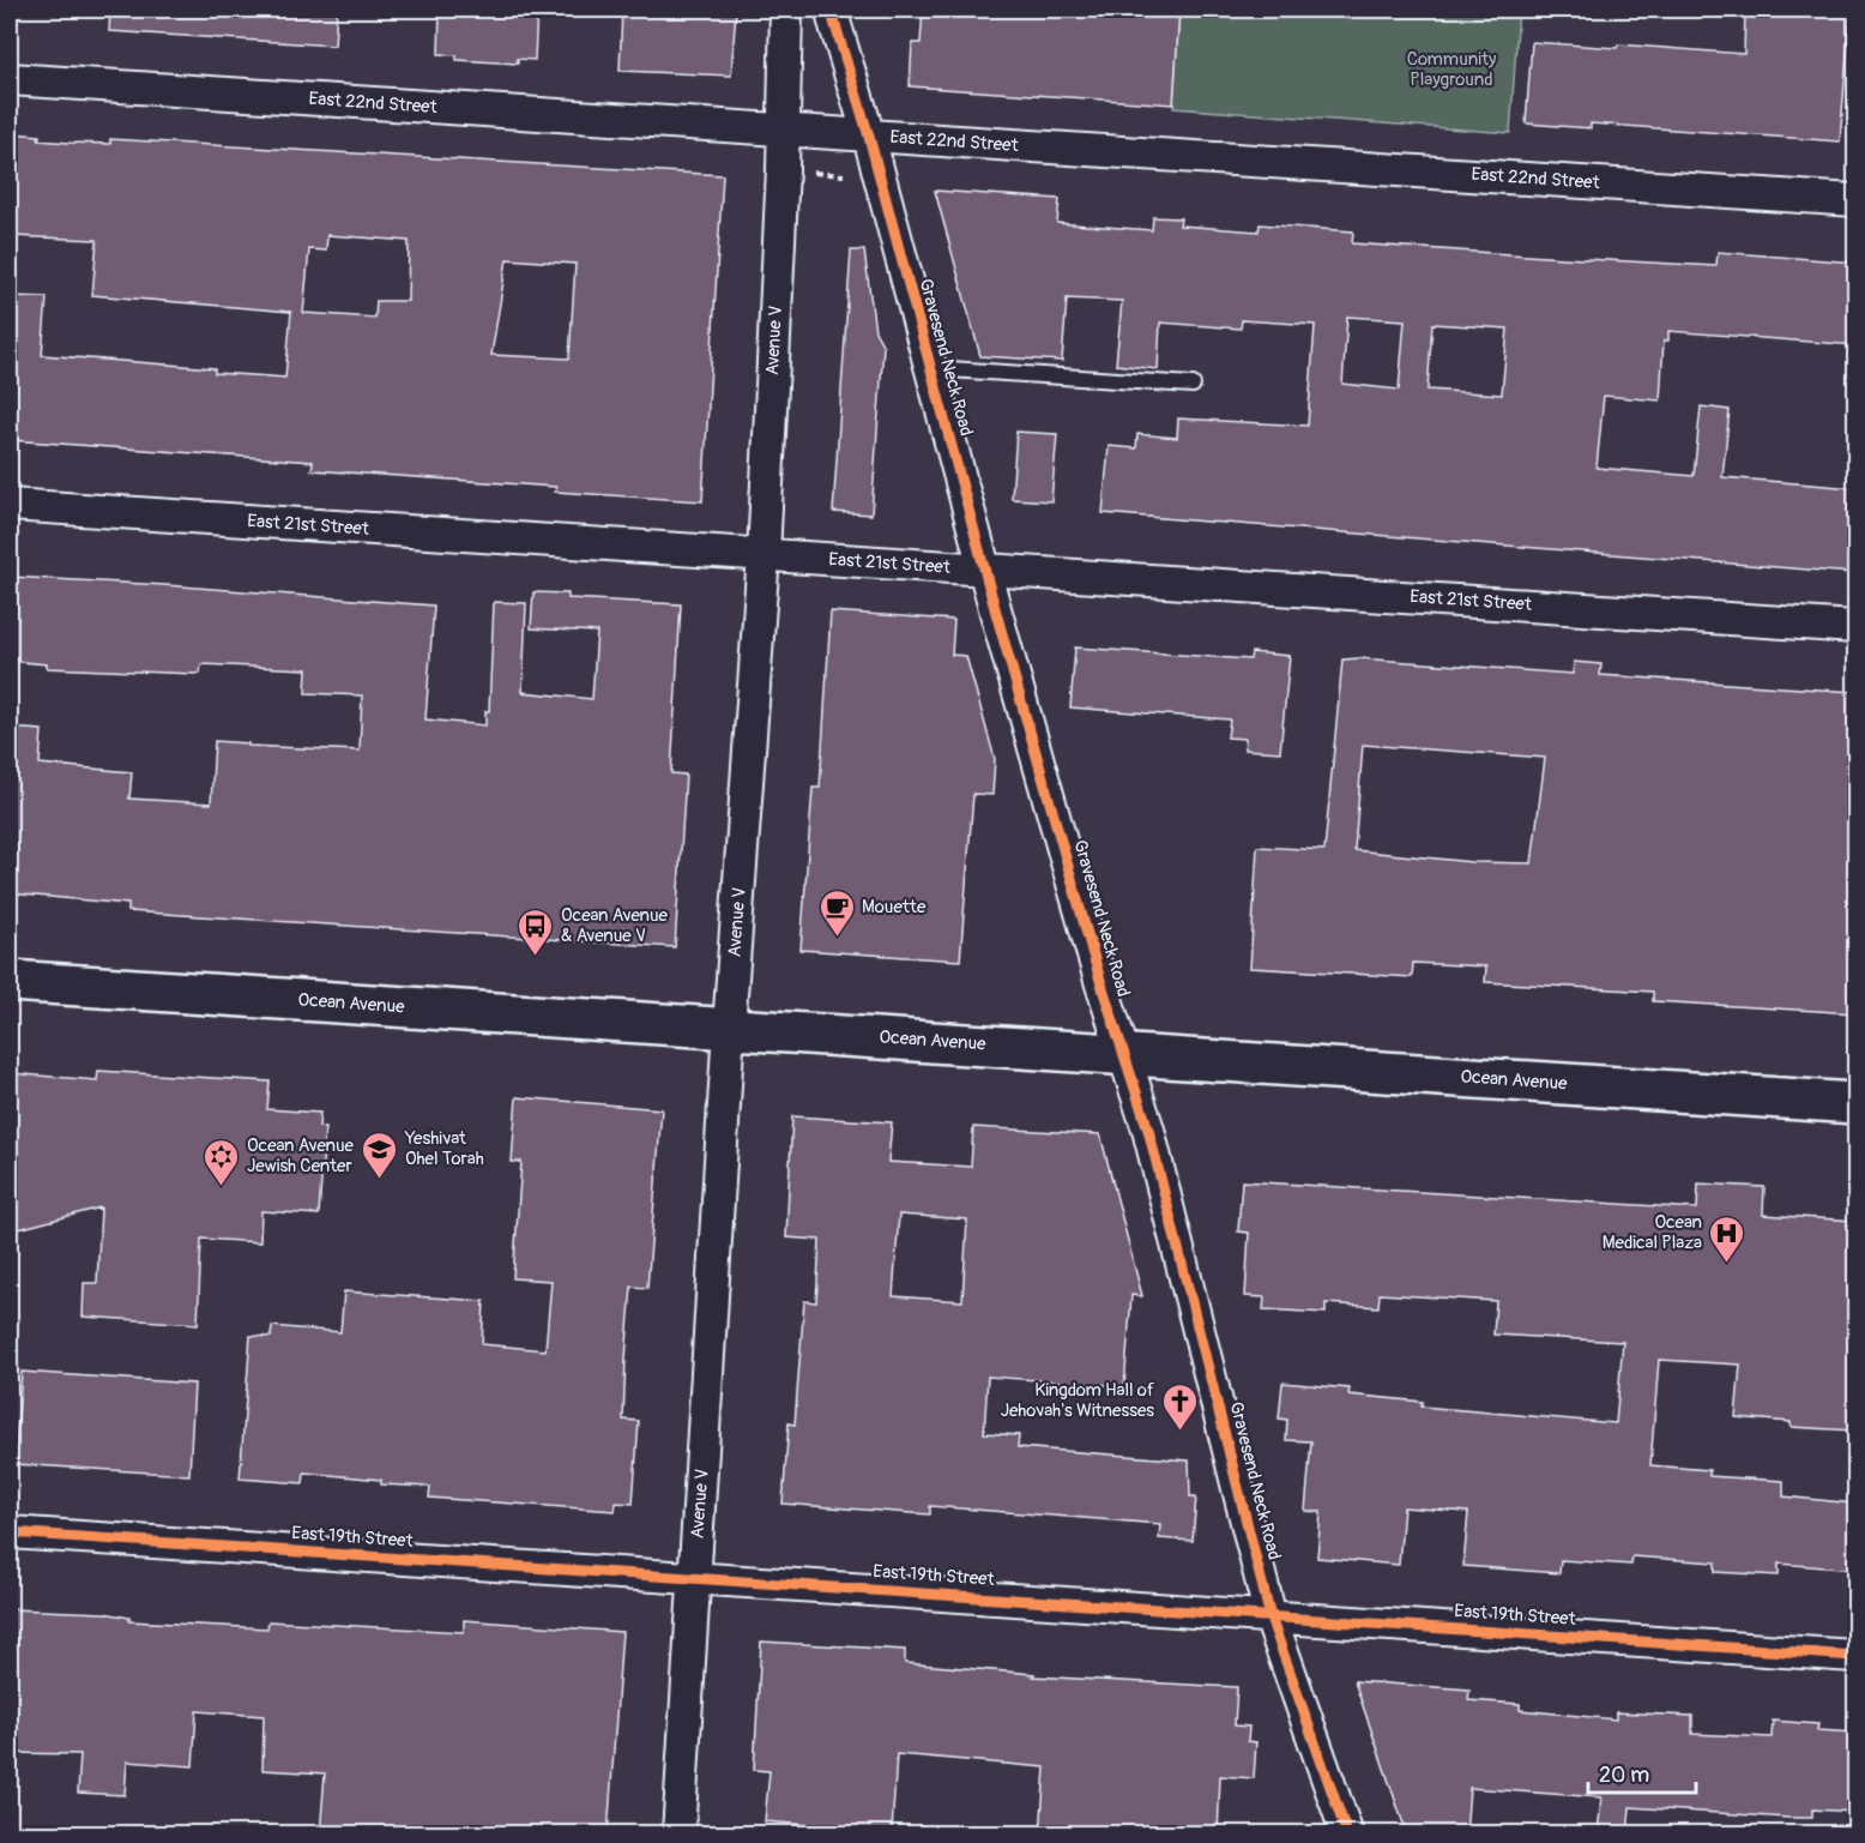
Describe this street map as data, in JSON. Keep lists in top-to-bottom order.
{
  "streets": {
    "main road": ["Ocean Avenue"],
    "street": [
      "East 22nd Street",
      "Avenue V",
      "Gravesend Neck Road",
      "East 21st Street",
      "East 19th Street"
    ]
  },
  "crossings": [
    ["East 22nd Street", "Avenue V"],
    ["East 22nd Street", "Gravesend Neck Road"],
    ["Avenue V", "East 21st Street"],
    ["Avenue V", "Ocean Avenue"],
    ["Avenue V", "East 19th Street"],
    ["Gravesend Neck Road", "East 21st Street"],
    ["Gravesend Neck Road", "Ocean Avenue"],
    ["Gravesend Neck Road", "East 19th Street"]
  ],
  "parks": ["Community Playground"],
  "places": {
    "cafe": ["Mouette"],
    "bus stop": ["Ocean Avenue & Avenue V"],
    "school or university": ["Yeshivat Ohel Torah"],
    "synagogue": ["Ocean Avenue Jewish Center"],
    "hospital": ["Ocean Medical Plaza"],
    "church": ["Kingdom Hall of Jehovah's Witnesses"]
  },
  "scale_bar": "20 m"
}
